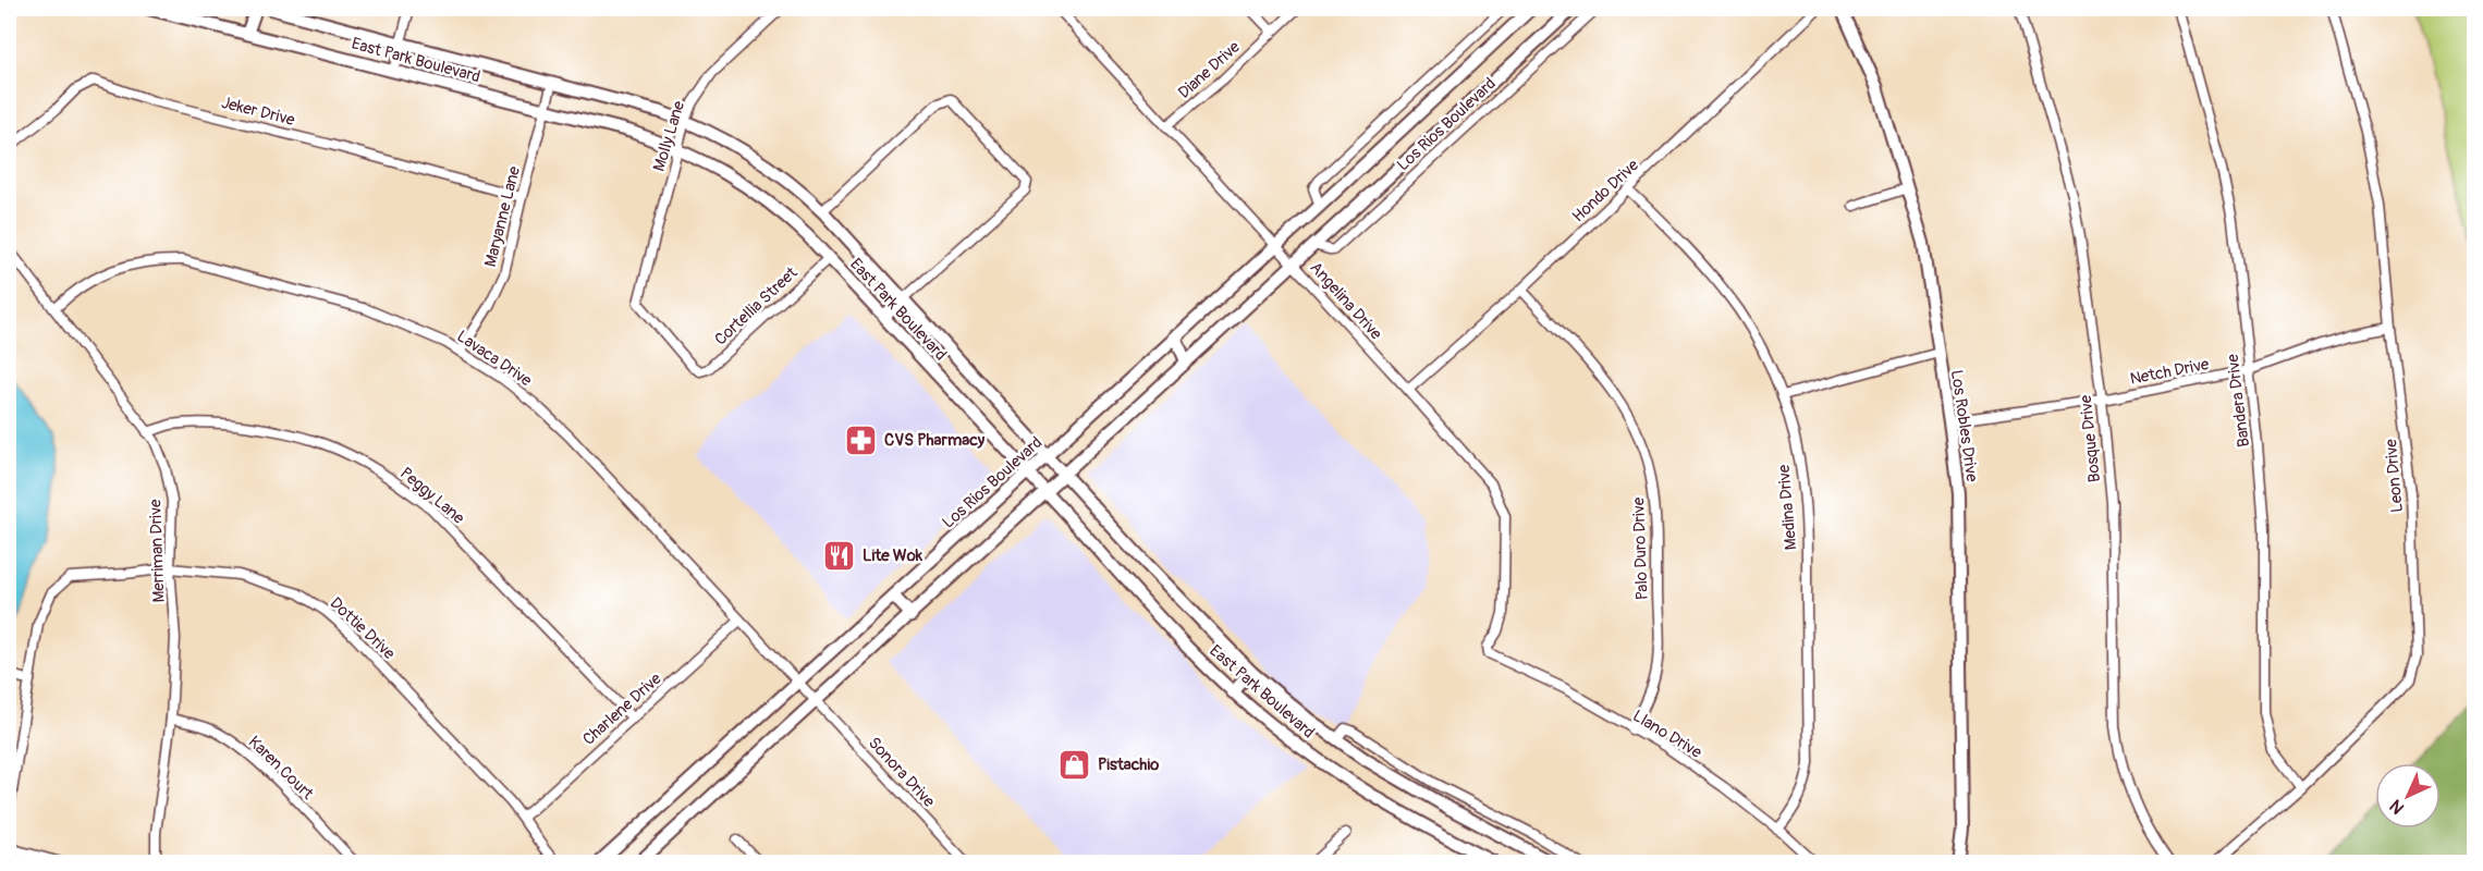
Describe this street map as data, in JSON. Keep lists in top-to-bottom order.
{
  "streets": {
    "main road": ["East Park Boulevard", "Los Rios Boulevard", "Los Robles Drive"],
    "street": [
      "Diane Drive",
      "Jeker Drive",
      "Molly Lane",
      "Hondo Drive",
      "Maryanne Lane",
      "Angelina Drive",
      "Cortellia Street",
      "Lavaca Drive",
      "Netch Drive",
      "Bandera Drive",
      "Bosque Drive",
      "Leon Drive",
      "Peggy Lane",
      "Medina Drive",
      "Palo Duro Drive",
      "Merriman Drive",
      "Dottie Drive",
      "Charlene Drive",
      "Llano Drive",
      "Karen Court",
      "Sonora Drive"
    ]
  },
  "crossings": [
    ["East Park Boulevard", "Los Rios Boulevard"],
    ["East Park Boulevard", "Molly Lane"],
    ["East Park Boulevard", "Maryanne Lane"],
    ["East Park Boulevard", "Cortellia Street"],
    ["Diane Drive", "Angelina Drive"],
    ["Jeker Drive", "Maryanne Lane"],
    ["Los Rios Boulevard", "Angelina Drive"],
    ["Los Rios Boulevard", "Lavaca Drive"],
    ["Los Rios Boulevard", "Sonora Drive"],
    ["Molly Lane", "Cortellia Street"],
    ["Hondo Drive", "Angelina Drive"],
    ["Hondo Drive", "Medina Drive"],
    ["Hondo Drive", "Palo Duro Drive"],
    ["Maryanne Lane", "Lavaca Drive"],
    ["Angelina Drive", "Llano Drive"],
    ["Lavaca Drive", "Merriman Drive"],
    ["Lavaca Drive", "Charlene Drive"],
    ["Lavaca Drive", "Sonora Drive"],
    ["Netch Drive", "Bandera Drive"],
    ["Netch Drive", "Los Robles Drive"],
    ["Netch Drive", "Bosque Drive"],
    ["Netch Drive", "Leon Drive"],
    ["Bandera Drive", "Leon Drive"],
    ["Peggy Lane", "Merriman Drive"],
    ["Peggy Lane", "Charlene Drive"],
    ["Medina Drive", "Llano Drive"],
    ["Palo Duro Drive", "Llano Drive"],
    ["Merriman Drive", "Dottie Drive"],
    ["Merriman Drive", "Karen Court"],
    ["Dottie Drive", "Charlene Drive"]
  ],
  "places": {
    "pharmacy": ["CVS Pharmacy"],
    "restaurant": ["Lite Wok"],
    "shop": ["Pistachio"]
  },
  "north": "bottom left"
}
